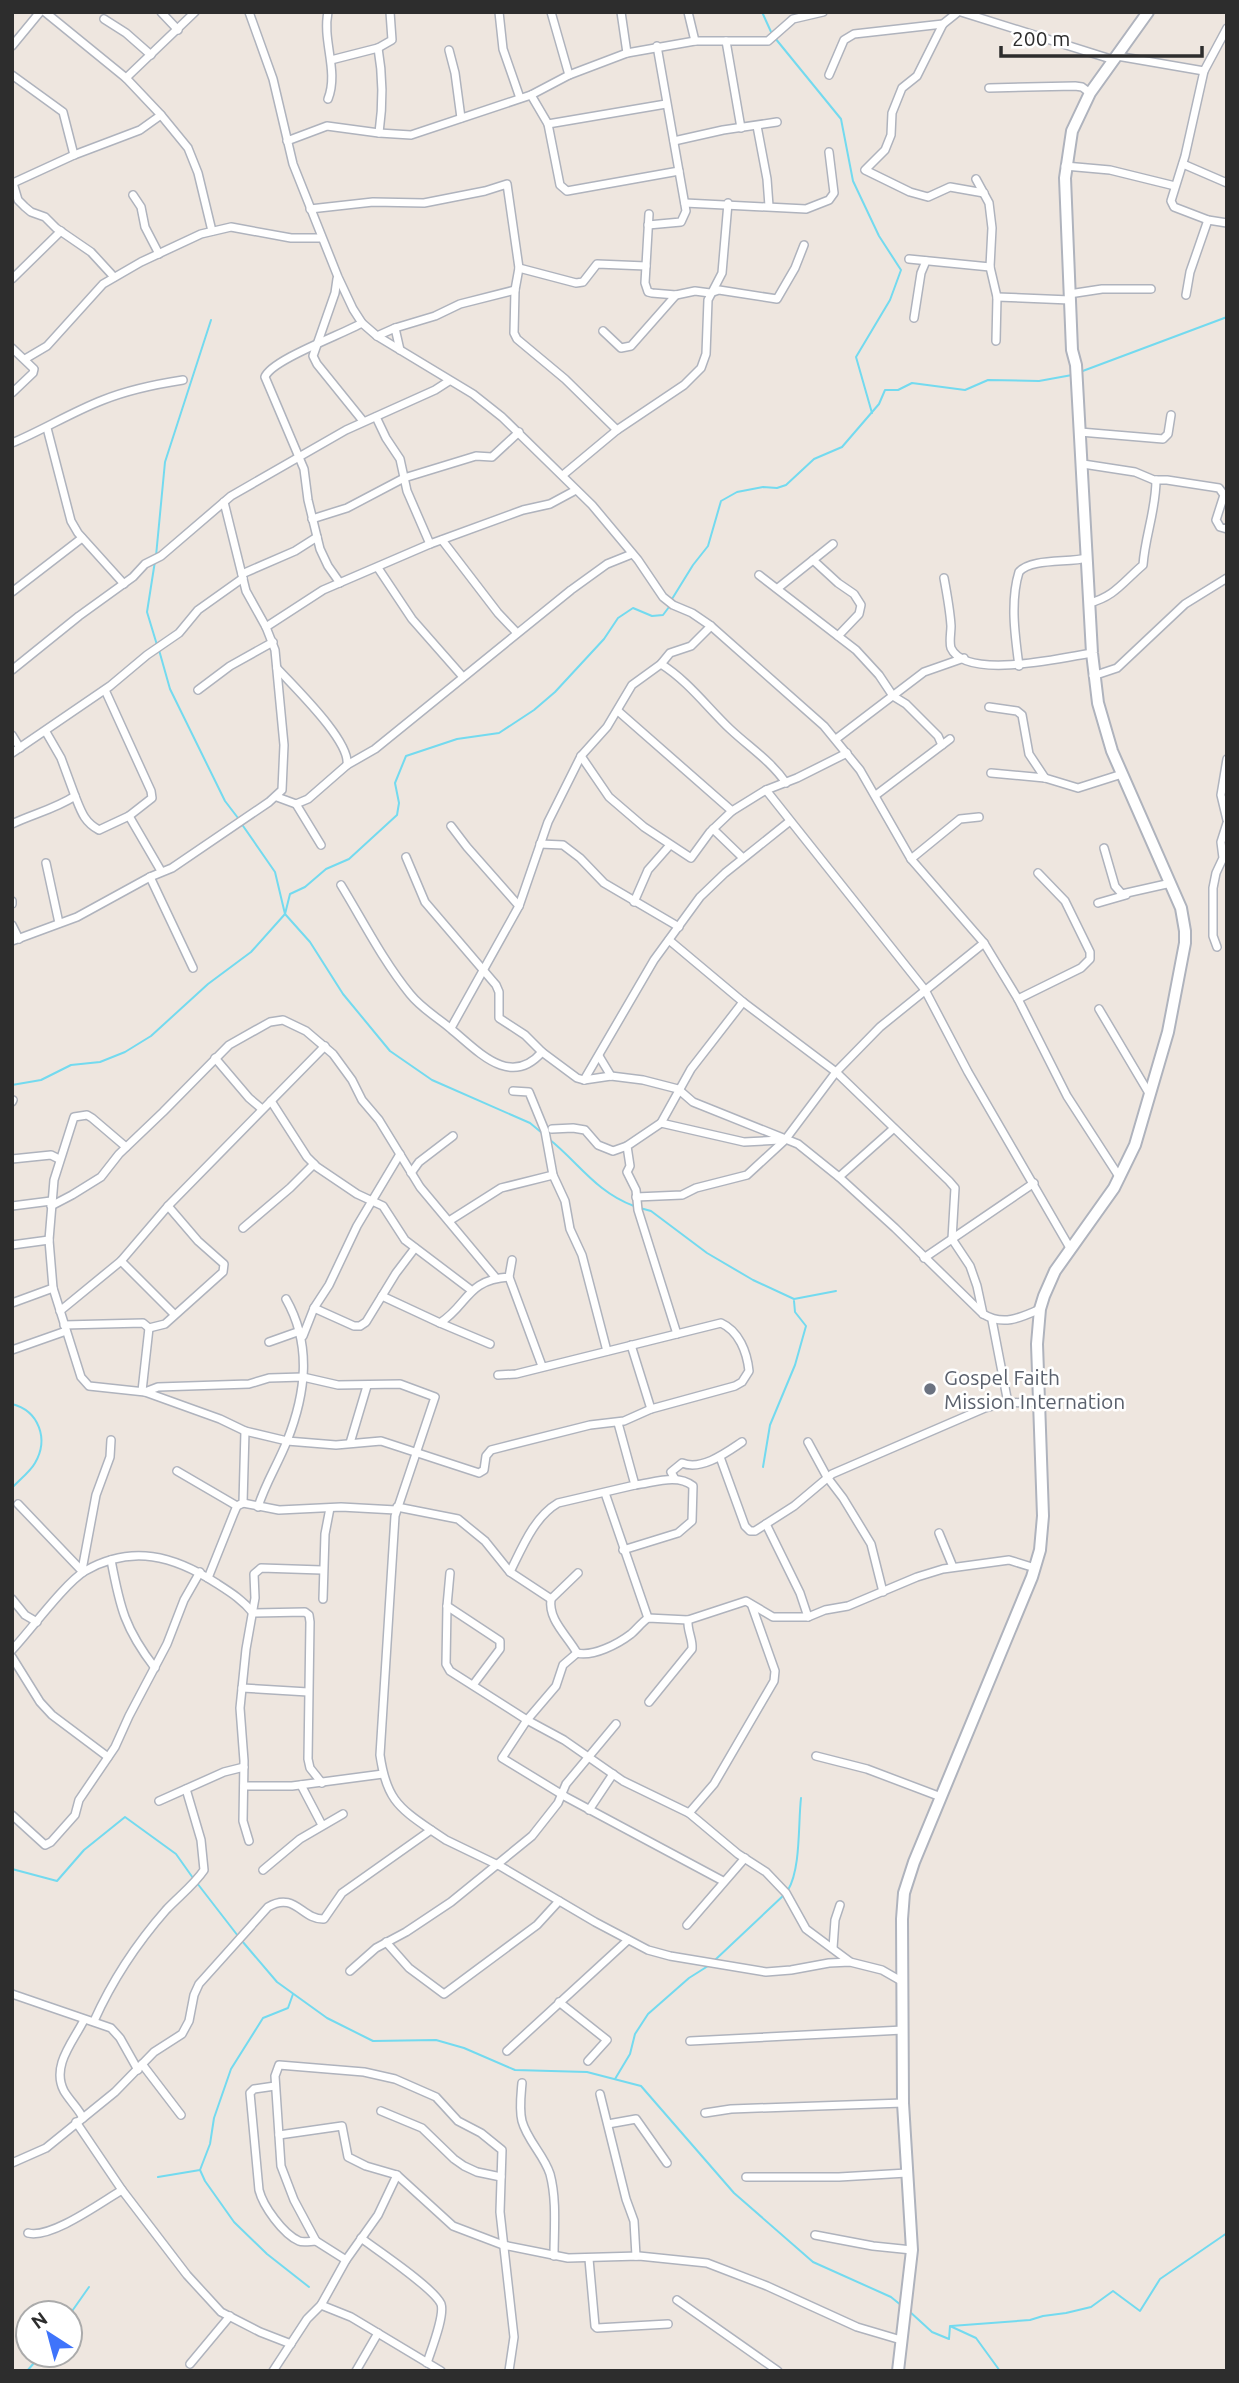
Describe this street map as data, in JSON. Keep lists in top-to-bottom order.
{
  "places": ["Gospel Faith Mission Internation"],
  "scale_bar": "200 m",
  "north": "top left"
}
